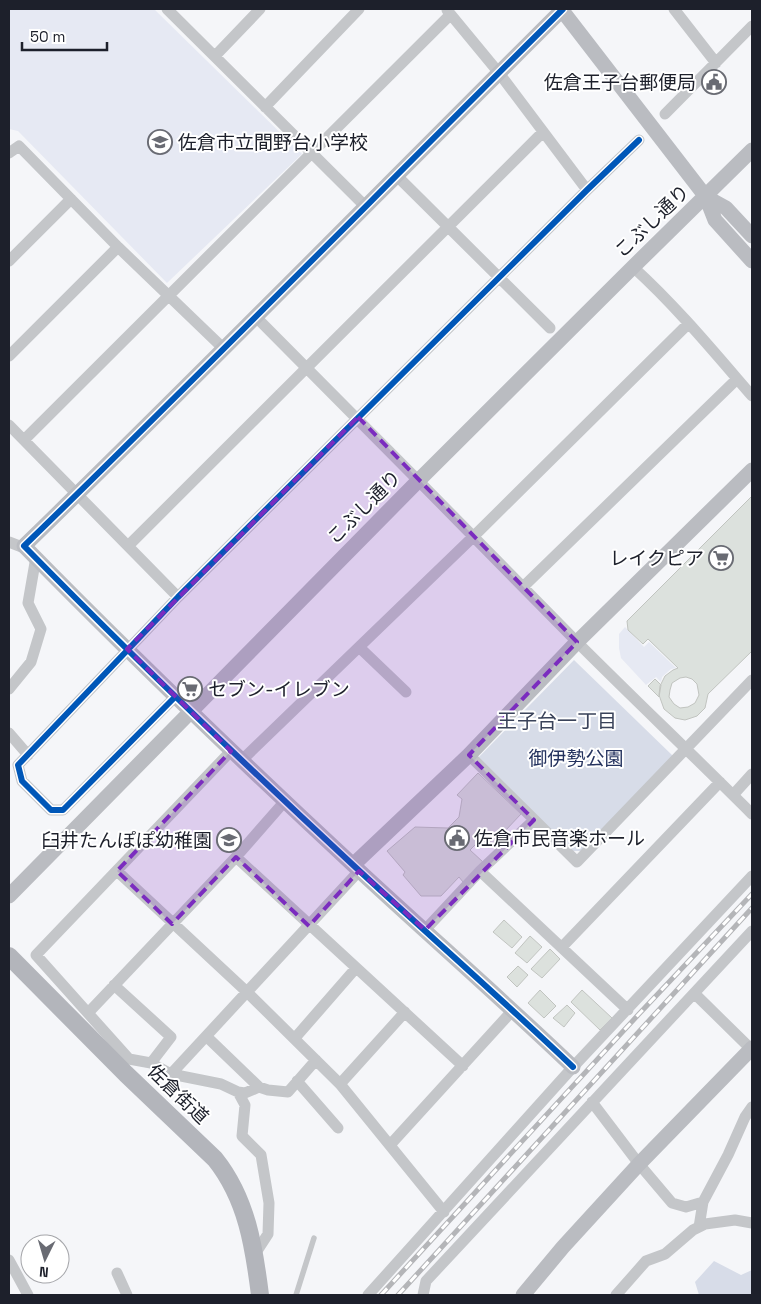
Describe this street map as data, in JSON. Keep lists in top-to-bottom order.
{
  "streets": {
    "main road": ["佐倉街道"],
    "street": ["こぶし通り"]
  },
  "districts": ["王子台一丁目"],
  "parks": ["御伊勢公園"],
  "places": {
    "public building": ["佐倉王子台郵便局", "佐倉市民音楽ホール"],
    "school or university": ["佐倉市立間野台小学校", "臼井たんぽぽ幼稚園"],
    "supermarket": ["レイクピア", "セブン-イレブン"]
  },
  "scale_bar": "50 m",
  "north": "bottom"
}
